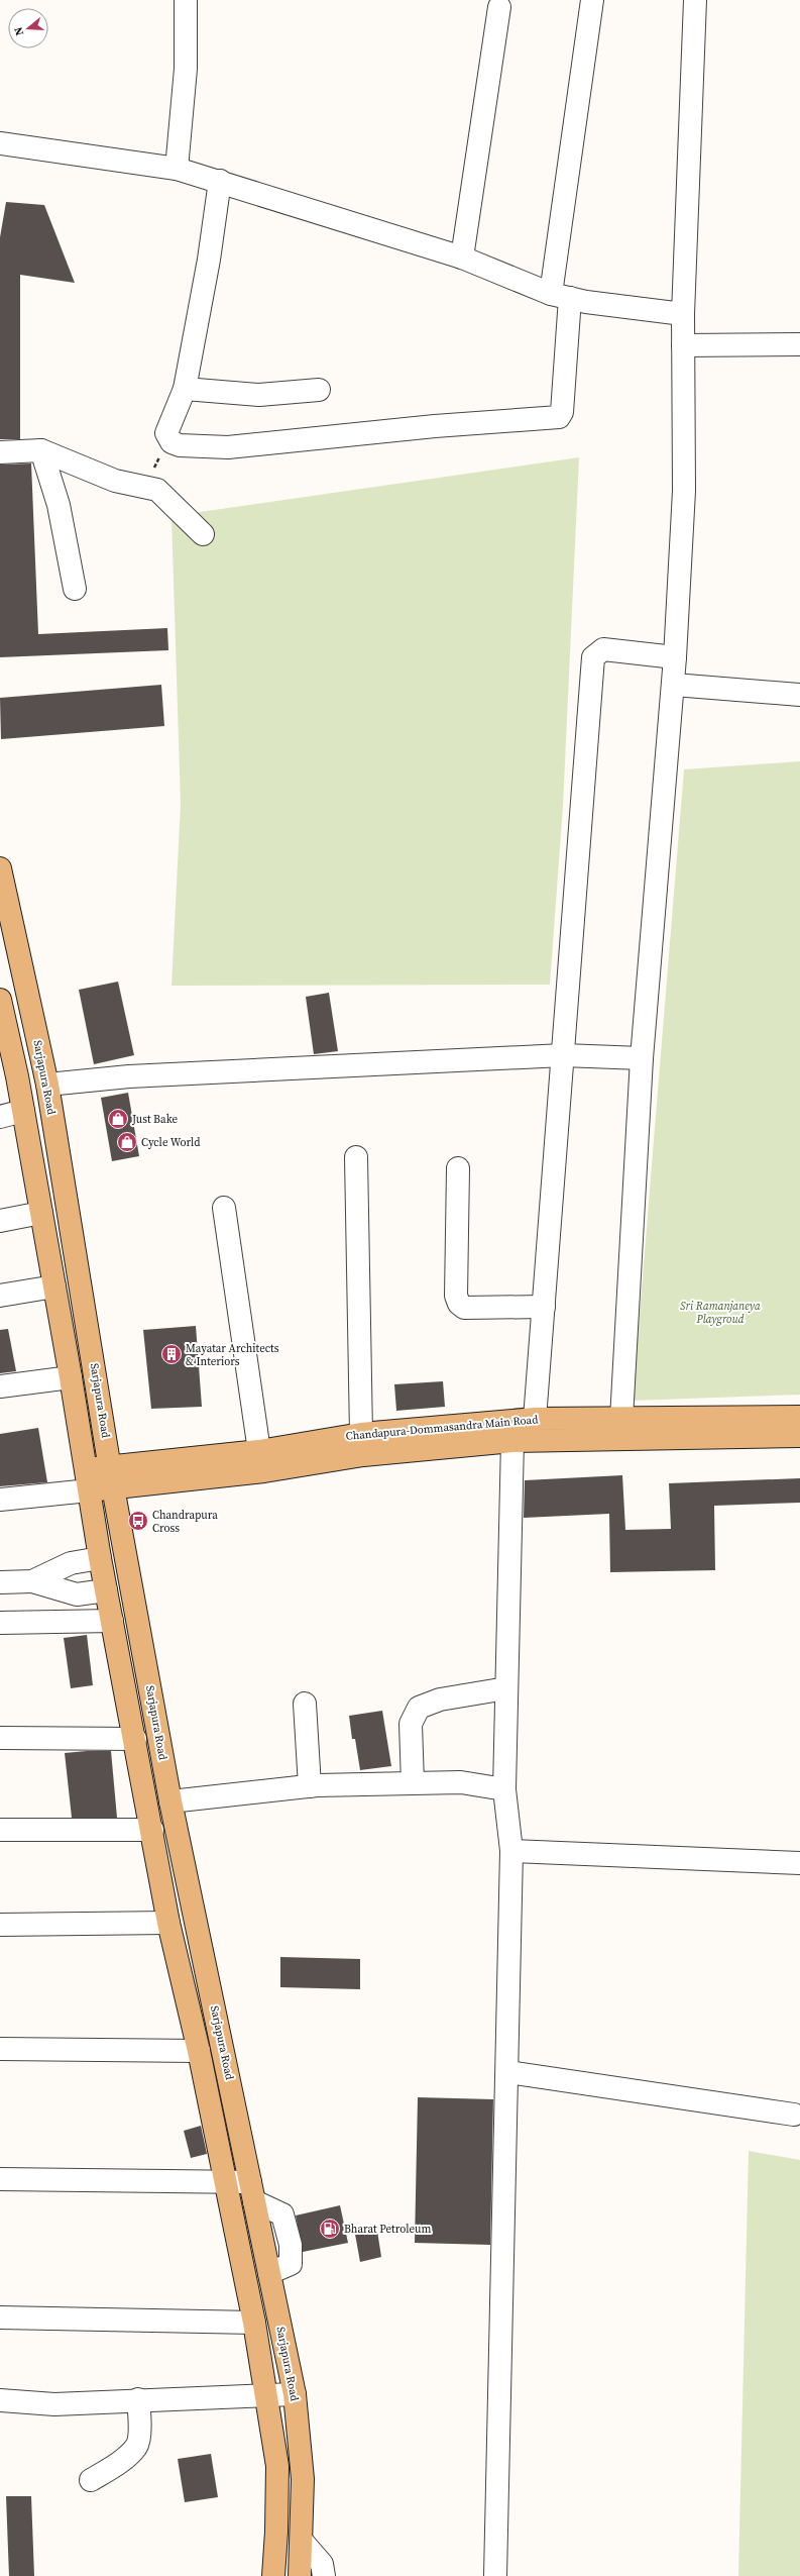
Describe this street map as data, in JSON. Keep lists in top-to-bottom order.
{
  "streets": {
    "main road": ["Sarjapura Road", "Chandapura-Dommasandra Main Road"]
  },
  "crossings": [
    ["Sarjapura Road", "Chandapura-Dommasandra Main Road"]
  ],
  "parks": ["Sri Ramanjaneya Playgroud"],
  "places": {
    "shop": ["Just Bake", "Cycle World"],
    "building": ["Mayatar Architects & Interiors"],
    "bus stop": ["Chandrapura Cross"],
    "fuel station": ["Bharat Petroleum"]
  },
  "north": "left"
}
